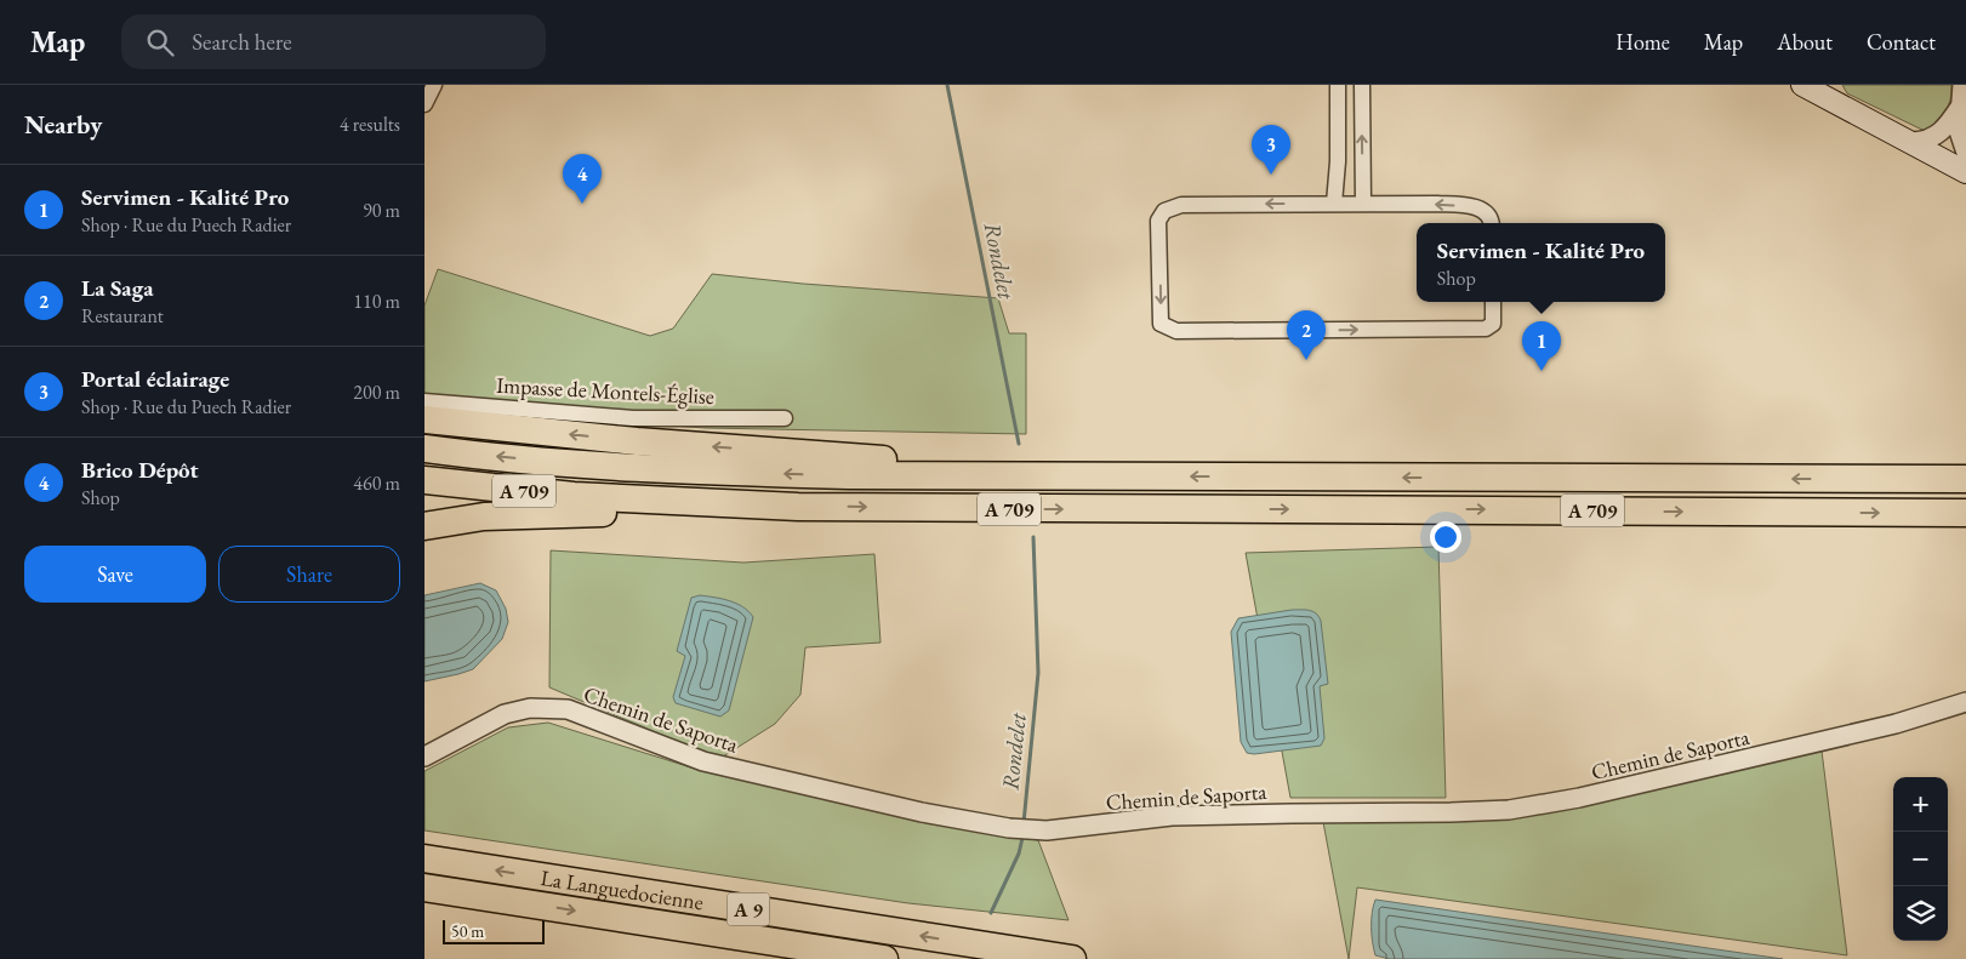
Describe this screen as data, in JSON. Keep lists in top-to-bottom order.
{
  "streets": {
    "highway": ["A 709", "La Languedocienne", "A 9"],
    "street": ["Impasse de Montels-Église", "Chemin de Saporta"]
  },
  "water": ["Rondelet"],
  "scale_bar": "50 m",
  "page": {
    "header": "Map",
    "search": "Search here",
    "nav": [
      "Home",
      "Map",
      "About",
      "Contact"
    ],
    "heading": ["Nearby", "4 results"],
    "pins": [
      "3",
      "4",
      "2",
      "1"
    ],
    "list": [
      {
        "mark": "1",
        "name": "Servimen - Kalité Pro",
        "note": "Shop · Rue du Puech Radier",
        "value": "90 m"
      },
      {
        "mark": "2",
        "name": "La Saga",
        "note": "Restaurant",
        "value": "110 m"
      },
      {
        "mark": "3",
        "name": "Portal éclairage",
        "note": "Shop · Rue du Puech Radier",
        "value": "200 m"
      },
      {
        "mark": "4",
        "name": "Brico Dépôt",
        "note": "Shop",
        "value": "460 m"
      }
    ],
    "popup": ["Servimen - Kalité Pro", "Shop"],
    "buttons": ["Save", "Share"],
    "map_buttons": ["+", "−"],
    "scale": "50 m"
  }
}
